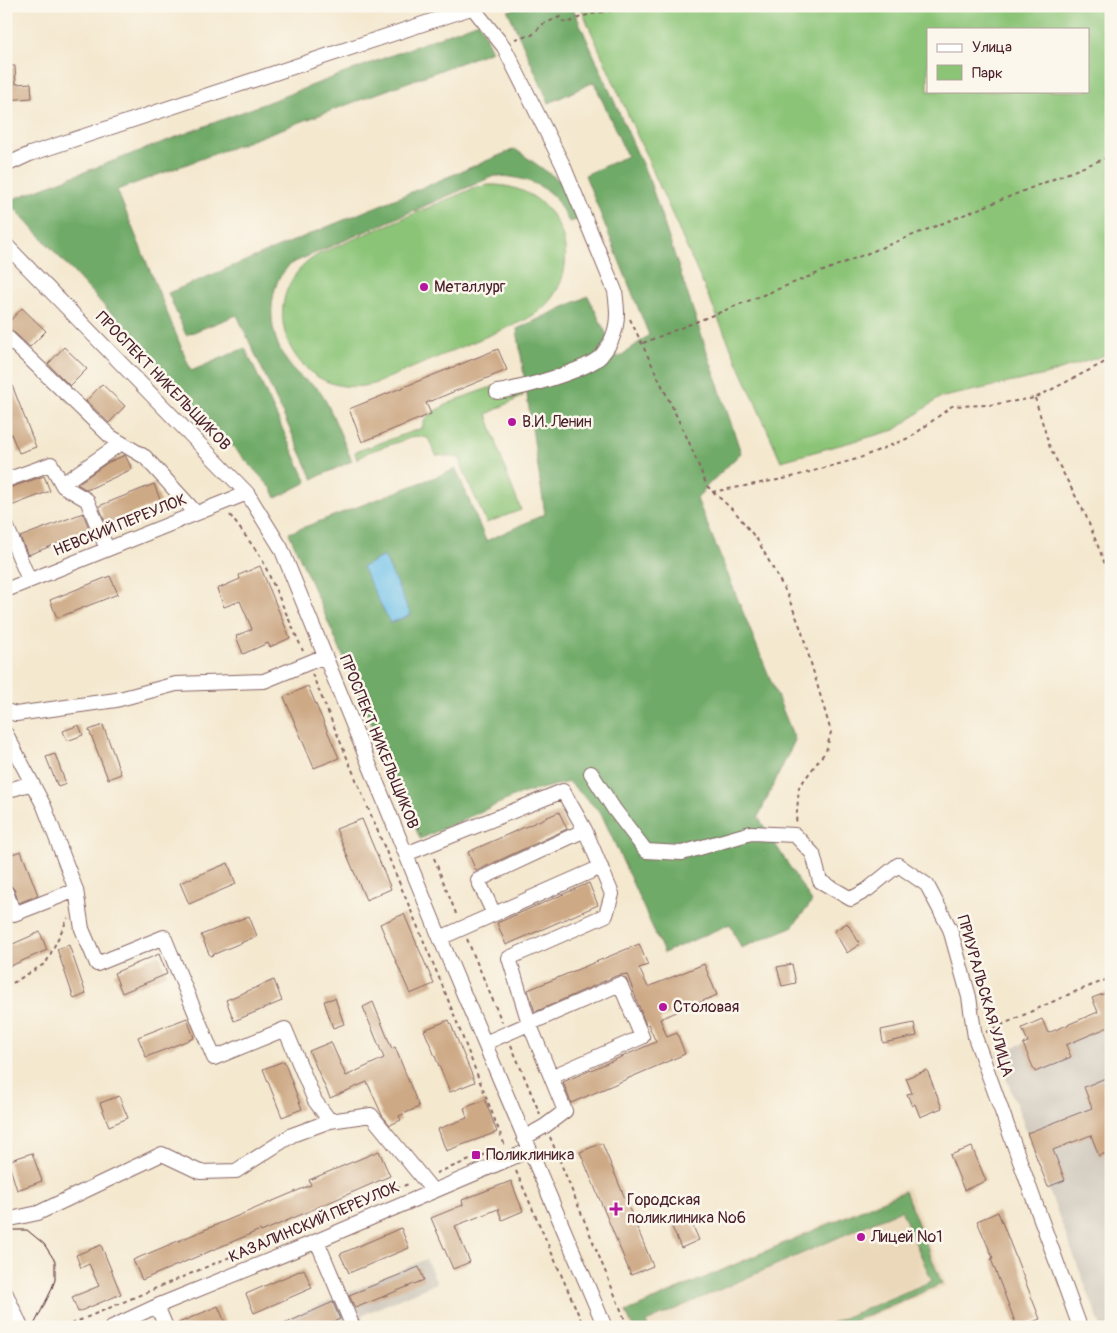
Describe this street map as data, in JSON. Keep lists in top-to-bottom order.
{
  "streets": {
    "street": [
      "ПРОСПЕКТ НИКЕЛЬЩИКОВ",
      "НЕВСКИЙ ПЕРЕУЛОК",
      "ПРИУРАЛЬСКАЯ УЛИЦА",
      "КАЗАЛИНСКИЙ ПЕРЕУЛОК"
    ]
  },
  "crossings": [
    ["ПРОСПЕКТ НИКЕЛЬЩИКОВ", "НЕВСКИЙ ПЕРЕУЛОК"],
    ["ПРОСПЕКТ НИКЕЛЬЩИКОВ", "КАЗАЛИНСКИЙ ПЕРЕУЛОК"]
  ],
  "places": {
    "other": [
      "Металлург",
      "В.И. Ленин",
      "Столовая",
      "Лицей №1"
    ],
    "transit": ["Поликлиника"],
    "health": ["Городская поликлиника №6"]
  },
  "legend": ["Улица", "Парк"]
}
